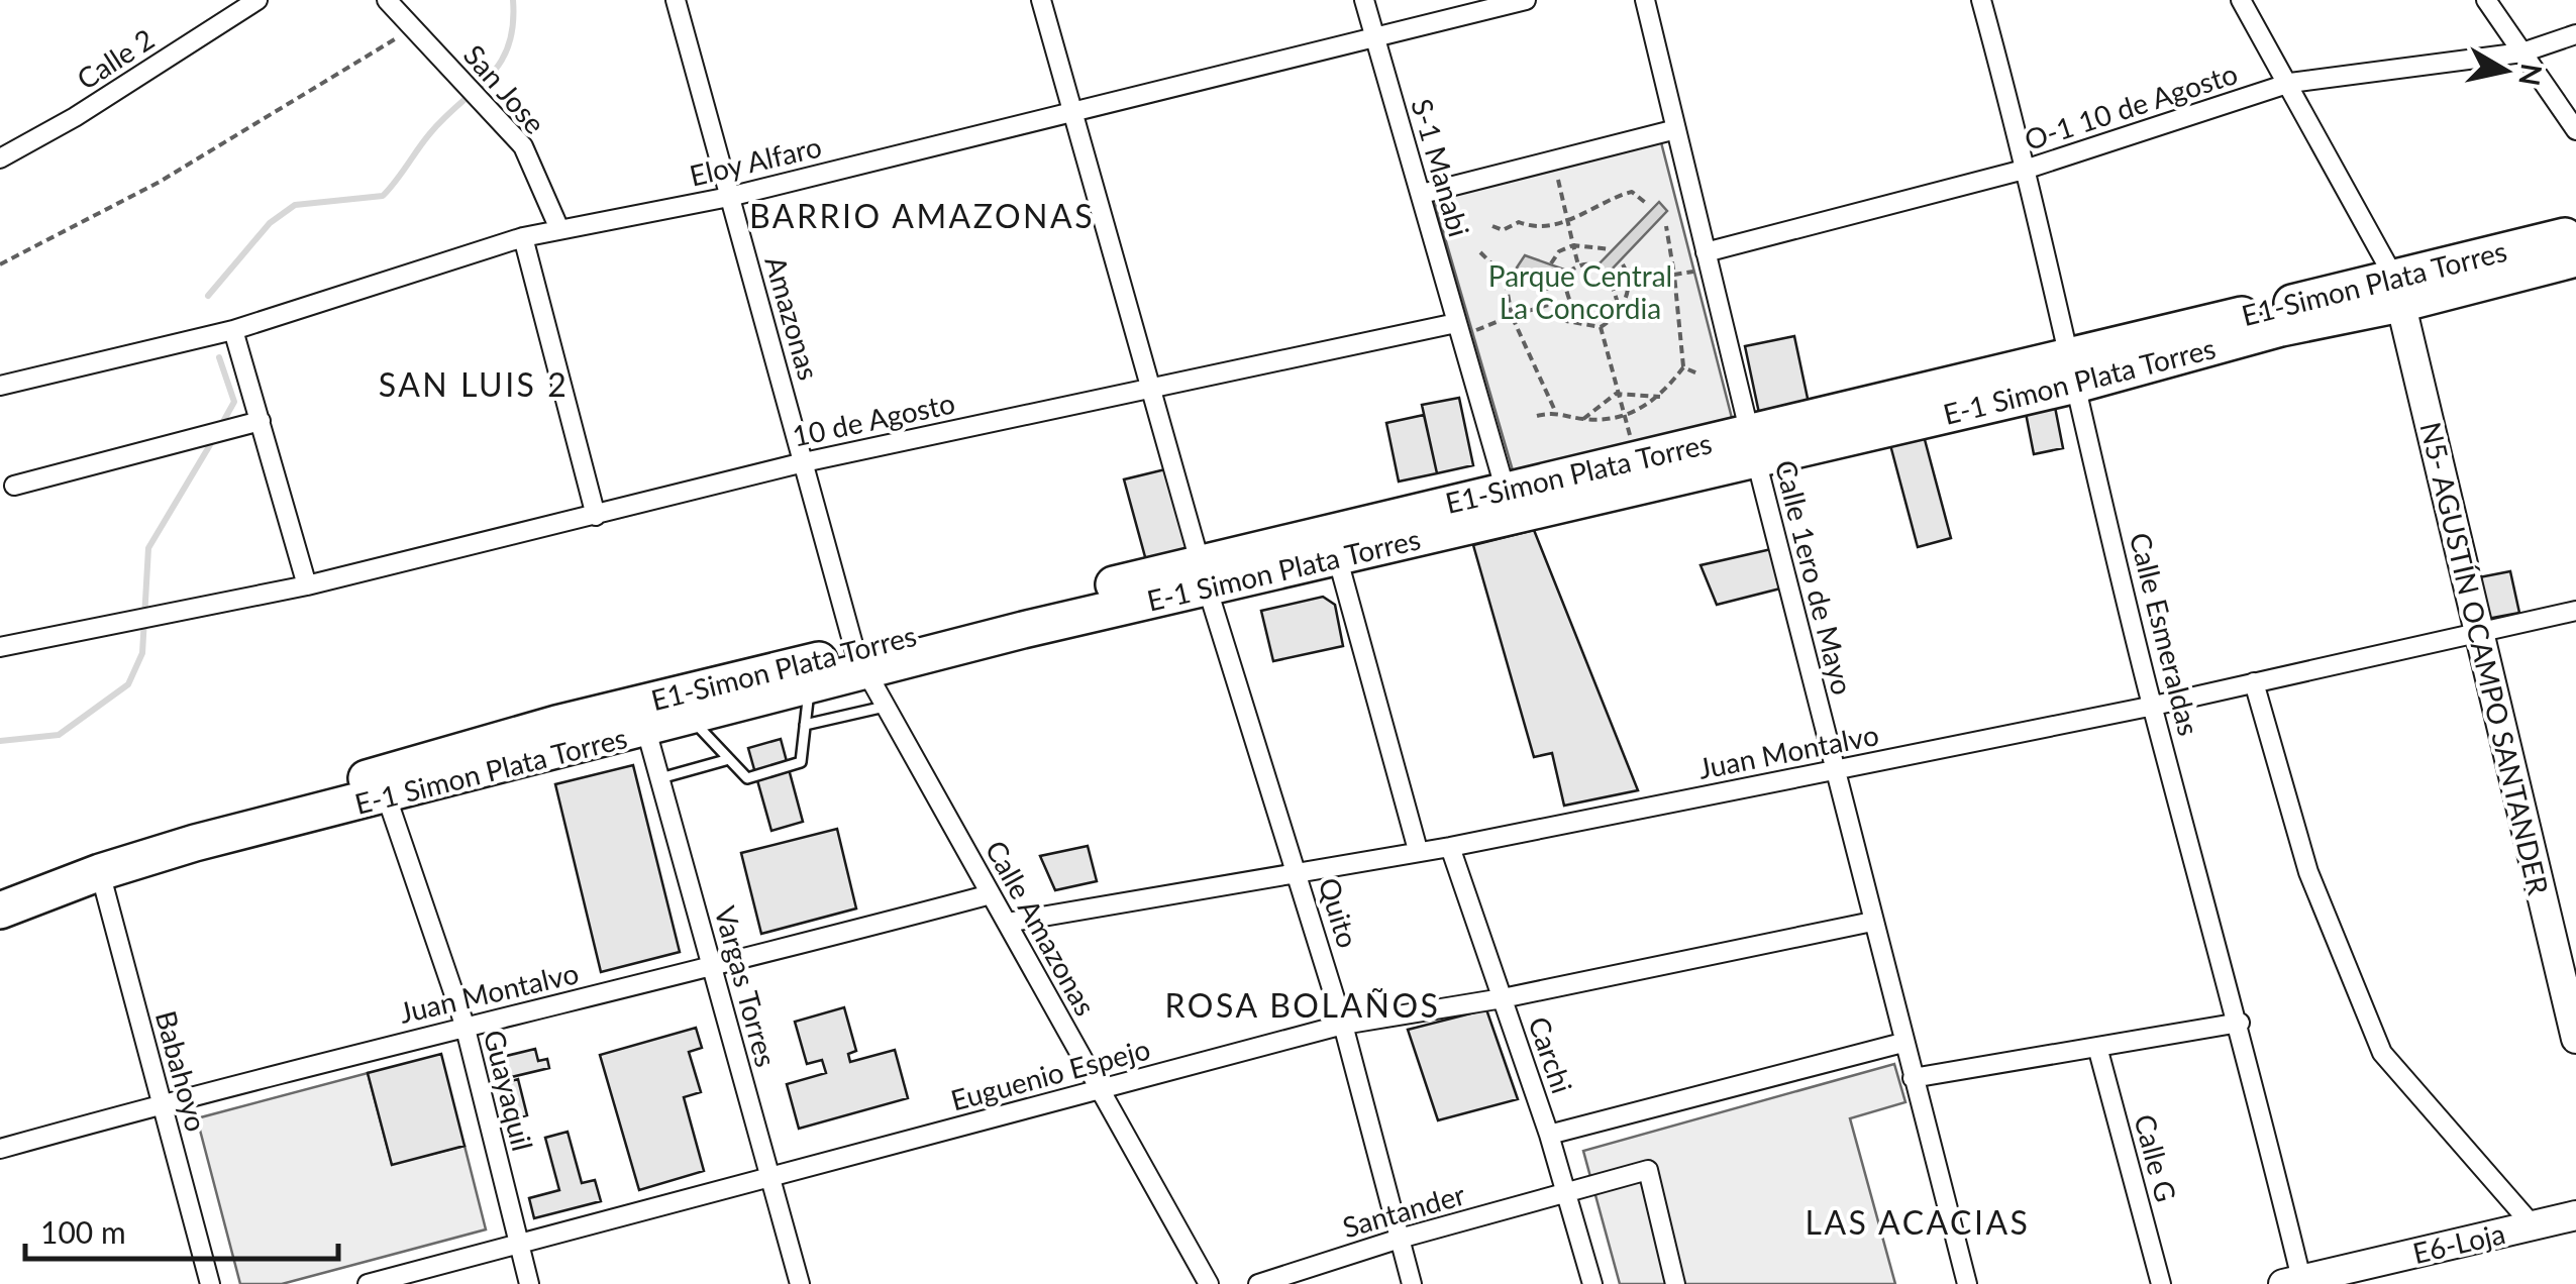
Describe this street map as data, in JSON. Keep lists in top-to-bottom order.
{
  "streets": {
    "highway": ["E1-Simon Plata Torres", "E-1 Simon Plata Torres"],
    "main road": ["N5- AGUSTÍN OCAMPO SANTANDER", "E6-Loja"],
    "street": [
      "Calle 2",
      "San Jose",
      "O-1 10 de Agosto",
      "Eloy Alfaro",
      "S-1 Manabi",
      "Amazonas",
      "10 de Agosto",
      "Calle 1ero de Mayo",
      "Calle Esmeraldas",
      "Juan Montalvo",
      "Quito",
      "Calle Amazonas",
      "Vargas Torres",
      "Carchi",
      "Babahoyo",
      "Euguenio Espejo",
      "Guayaquil",
      "Calle G",
      "Santander"
    ]
  },
  "crossings": [
    ["San Jose", "Eloy Alfaro"],
    ["O-1 10 de Agosto", "Calle 1ero de Mayo"],
    ["O-1 10 de Agosto", "Calle Esmeraldas"],
    ["Eloy Alfaro", "S-1 Manabi"],
    ["Eloy Alfaro", "Amazonas"],
    ["Eloy Alfaro", "Quito"],
    ["S-1 Manabi", "E1-Simon Plata Torres"],
    ["S-1 Manabi", "10 de Agosto"],
    ["E1-Simon Plata Torres", "Amazonas"],
    ["E1-Simon Plata Torres", "E-1 Simon Plata Torres"],
    ["E1-Simon Plata Torres", "Calle 1ero de Mayo"],
    ["E1-Simon Plata Torres", "Calle Esmeraldas"],
    ["E1-Simon Plata Torres", "N5- AGUSTÍN OCAMPO SANTANDER"],
    ["E1-Simon Plata Torres", "Quito"],
    ["E1-Simon Plata Torres", "Calle Amazonas"],
    ["E1-Simon Plata Torres", "Vargas Torres"],
    ["Amazonas", "E-1 Simon Plata Torres"],
    ["Amazonas", "10 de Agosto"],
    ["Amazonas", "Calle Amazonas"],
    ["E-1 Simon Plata Torres", "Calle 1ero de Mayo"],
    ["E-1 Simon Plata Torres", "Quito"],
    ["E-1 Simon Plata Torres", "Calle Amazonas"],
    ["E-1 Simon Plata Torres", "Vargas Torres"],
    ["E-1 Simon Plata Torres", "Babahoyo"],
    ["E-1 Simon Plata Torres", "Guayaquil"],
    ["10 de Agosto", "Quito"],
    ["Calle 1ero de Mayo", "Juan Montalvo"],
    ["Calle 1ero de Mayo", "Euguenio Espejo"],
    ["Calle Esmeraldas", "Juan Montalvo"],
    ["Calle Esmeraldas", "E6-Loja"],
    ["N5- AGUSTÍN OCAMPO SANTANDER", "Juan Montalvo"],
    ["Juan Montalvo", "Quito"],
    ["Juan Montalvo", "Calle Amazonas"],
    ["Juan Montalvo", "Vargas Torres"],
    ["Juan Montalvo", "Carchi"],
    ["Juan Montalvo", "Babahoyo"],
    ["Juan Montalvo", "Guayaquil"],
    ["Quito", "Euguenio Espejo"],
    ["Quito", "Santander"],
    ["Calle Amazonas", "Euguenio Espejo"],
    ["Vargas Torres", "Euguenio Espejo"],
    ["Carchi", "Euguenio Espejo"],
    ["Carchi", "Santander"],
    ["Euguenio Espejo", "Guayaquil"]
  ],
  "districts": [
    "BARRIO AMAZONAS",
    "SAN LUIS 2",
    "ROSA BOLAÑOS",
    "LAS ACACIAS"
  ],
  "parks": ["Parque Central La Concordia"],
  "scale_bar": "100 m",
  "north": "right"
}
